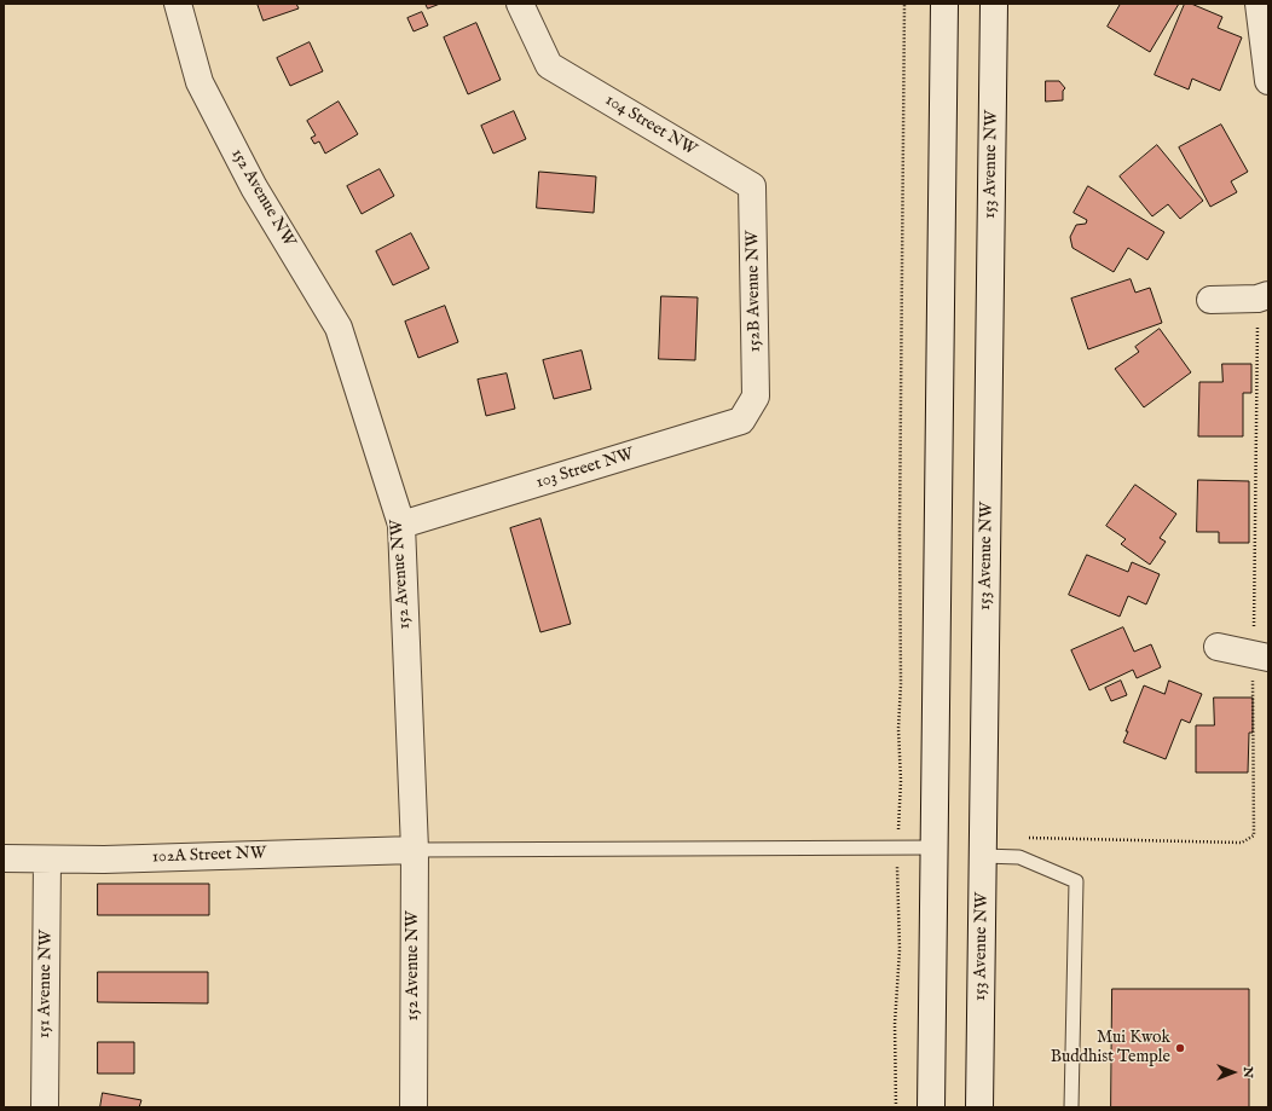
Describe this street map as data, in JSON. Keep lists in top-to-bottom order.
{
  "streets": {
    "street": [
      "104 Street NW",
      "153 Avenue NW",
      "152 Avenue NW",
      "152B Avenue NW",
      "103 Street NW",
      "102A Street NW",
      "151 Avenue NW"
    ]
  },
  "crossings": [
    ["104 Street NW", "152B Avenue NW"],
    ["152 Avenue NW", "103 Street NW"],
    ["152 Avenue NW", "102A Street NW"],
    ["152B Avenue NW", "103 Street NW"],
    ["102A Street NW", "151 Avenue NW"]
  ],
  "places": ["Mui Kwok Buddhist Temple"],
  "north": "right"
}
